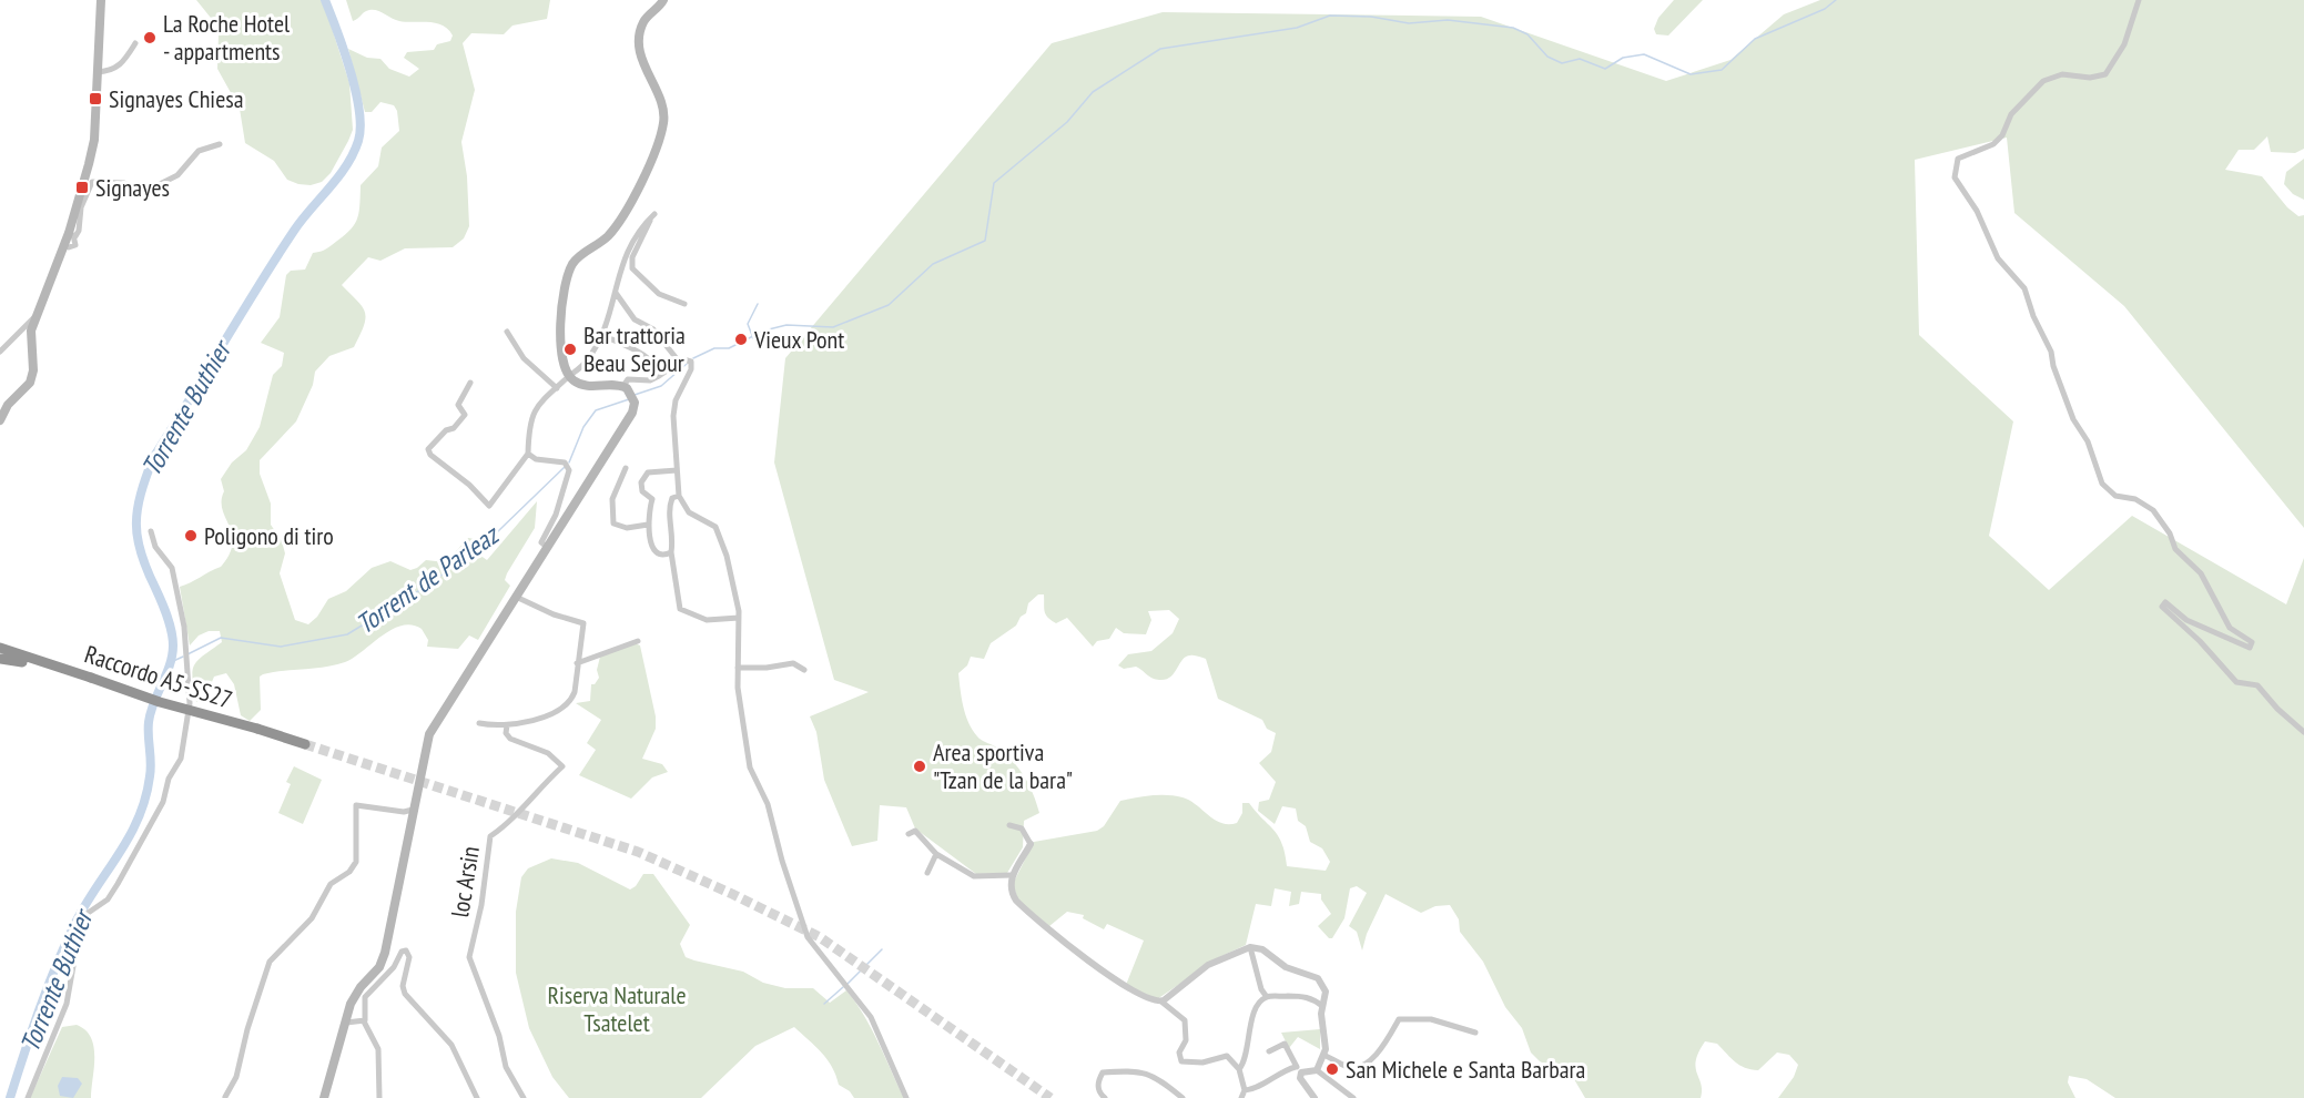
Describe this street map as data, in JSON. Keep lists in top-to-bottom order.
{
  "streets": {
    "highway": ["Raccordo A5-SS27"],
    "street": ["loc Arsin"]
  },
  "water": ["Torrente Buthier", "Torrent de Parleaz"],
  "parks": ["Riserva Naturale Tsatelet"],
  "places": {
    "other": [
      "La Roche Hotel - appartments",
      "Vieux Pont",
      "Bar trattoria Beau Sejour",
      "Poligono di tiro",
      "Area sportiva \"Tzan de la bara\"",
      "San Michele e Santa Barbara"
    ],
    "transit": ["Signayes Chiesa", "Signayes"]
  }
}
